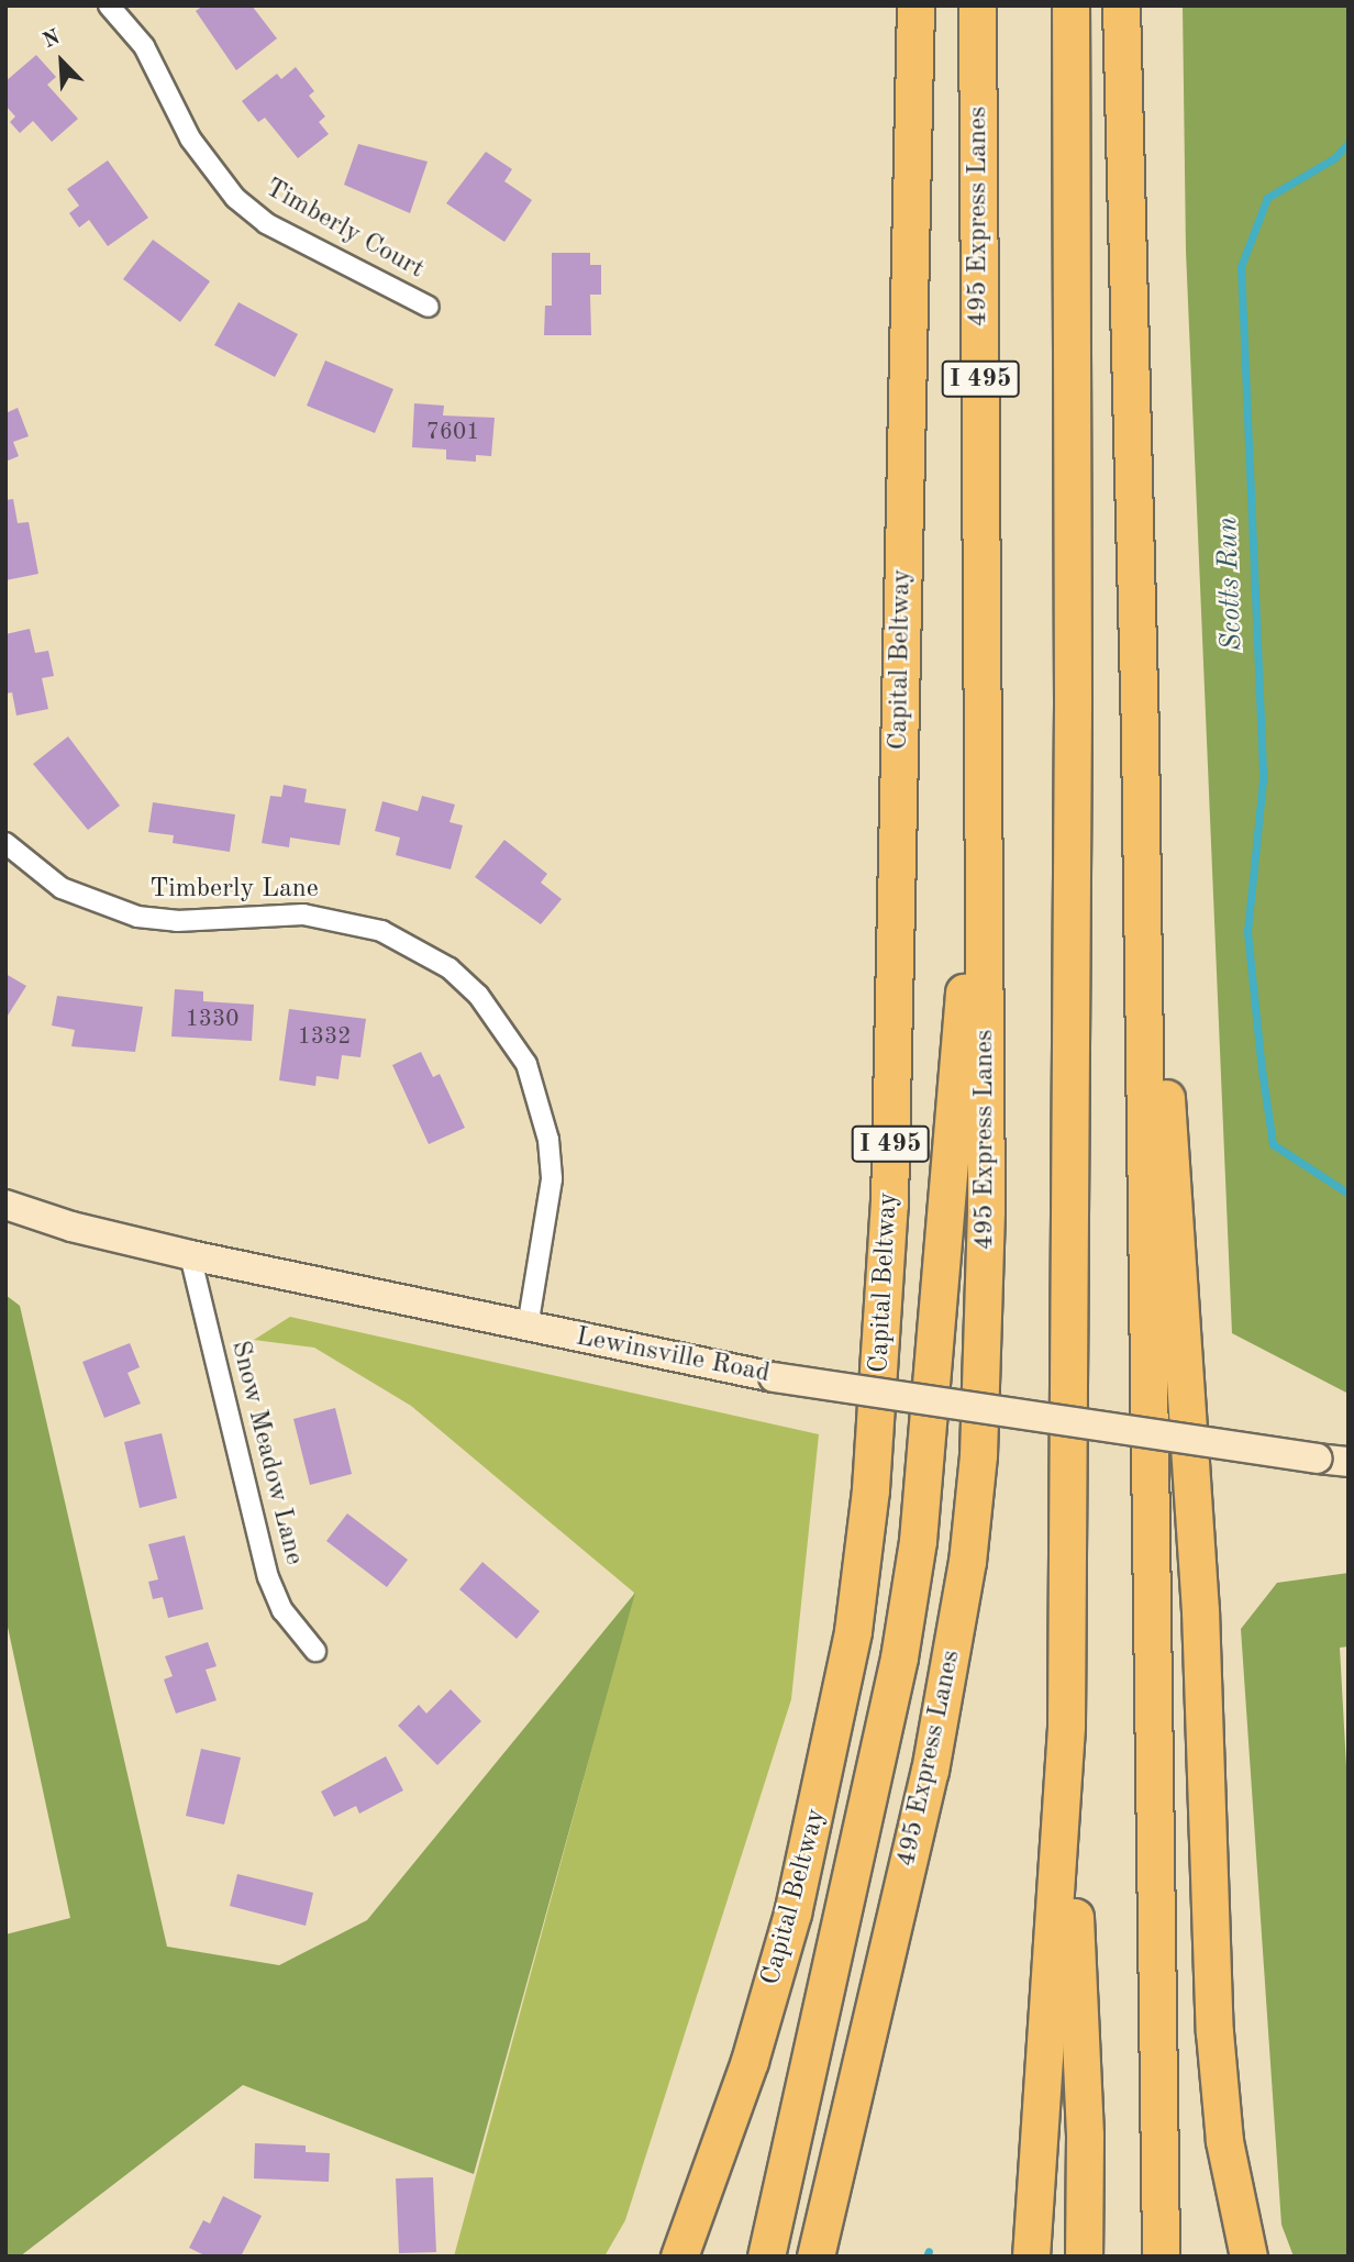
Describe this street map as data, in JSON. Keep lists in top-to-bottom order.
{
  "streets": {
    "highway": ["495 Express Lanes", "I 495", "Capital Beltway"],
    "main road": ["Lewinsville Road"],
    "street": ["Timberly Court", "Timberly Lane", "Snow Meadow Lane"]
  },
  "crossings": [
    ["Timberly Lane", "Lewinsville Road"],
    ["Lewinsville Road", "Snow Meadow Lane"]
  ],
  "water": ["Scotts Run"],
  "house_numbers": ["7601", "1330", "1332"],
  "north": "top left"
}
